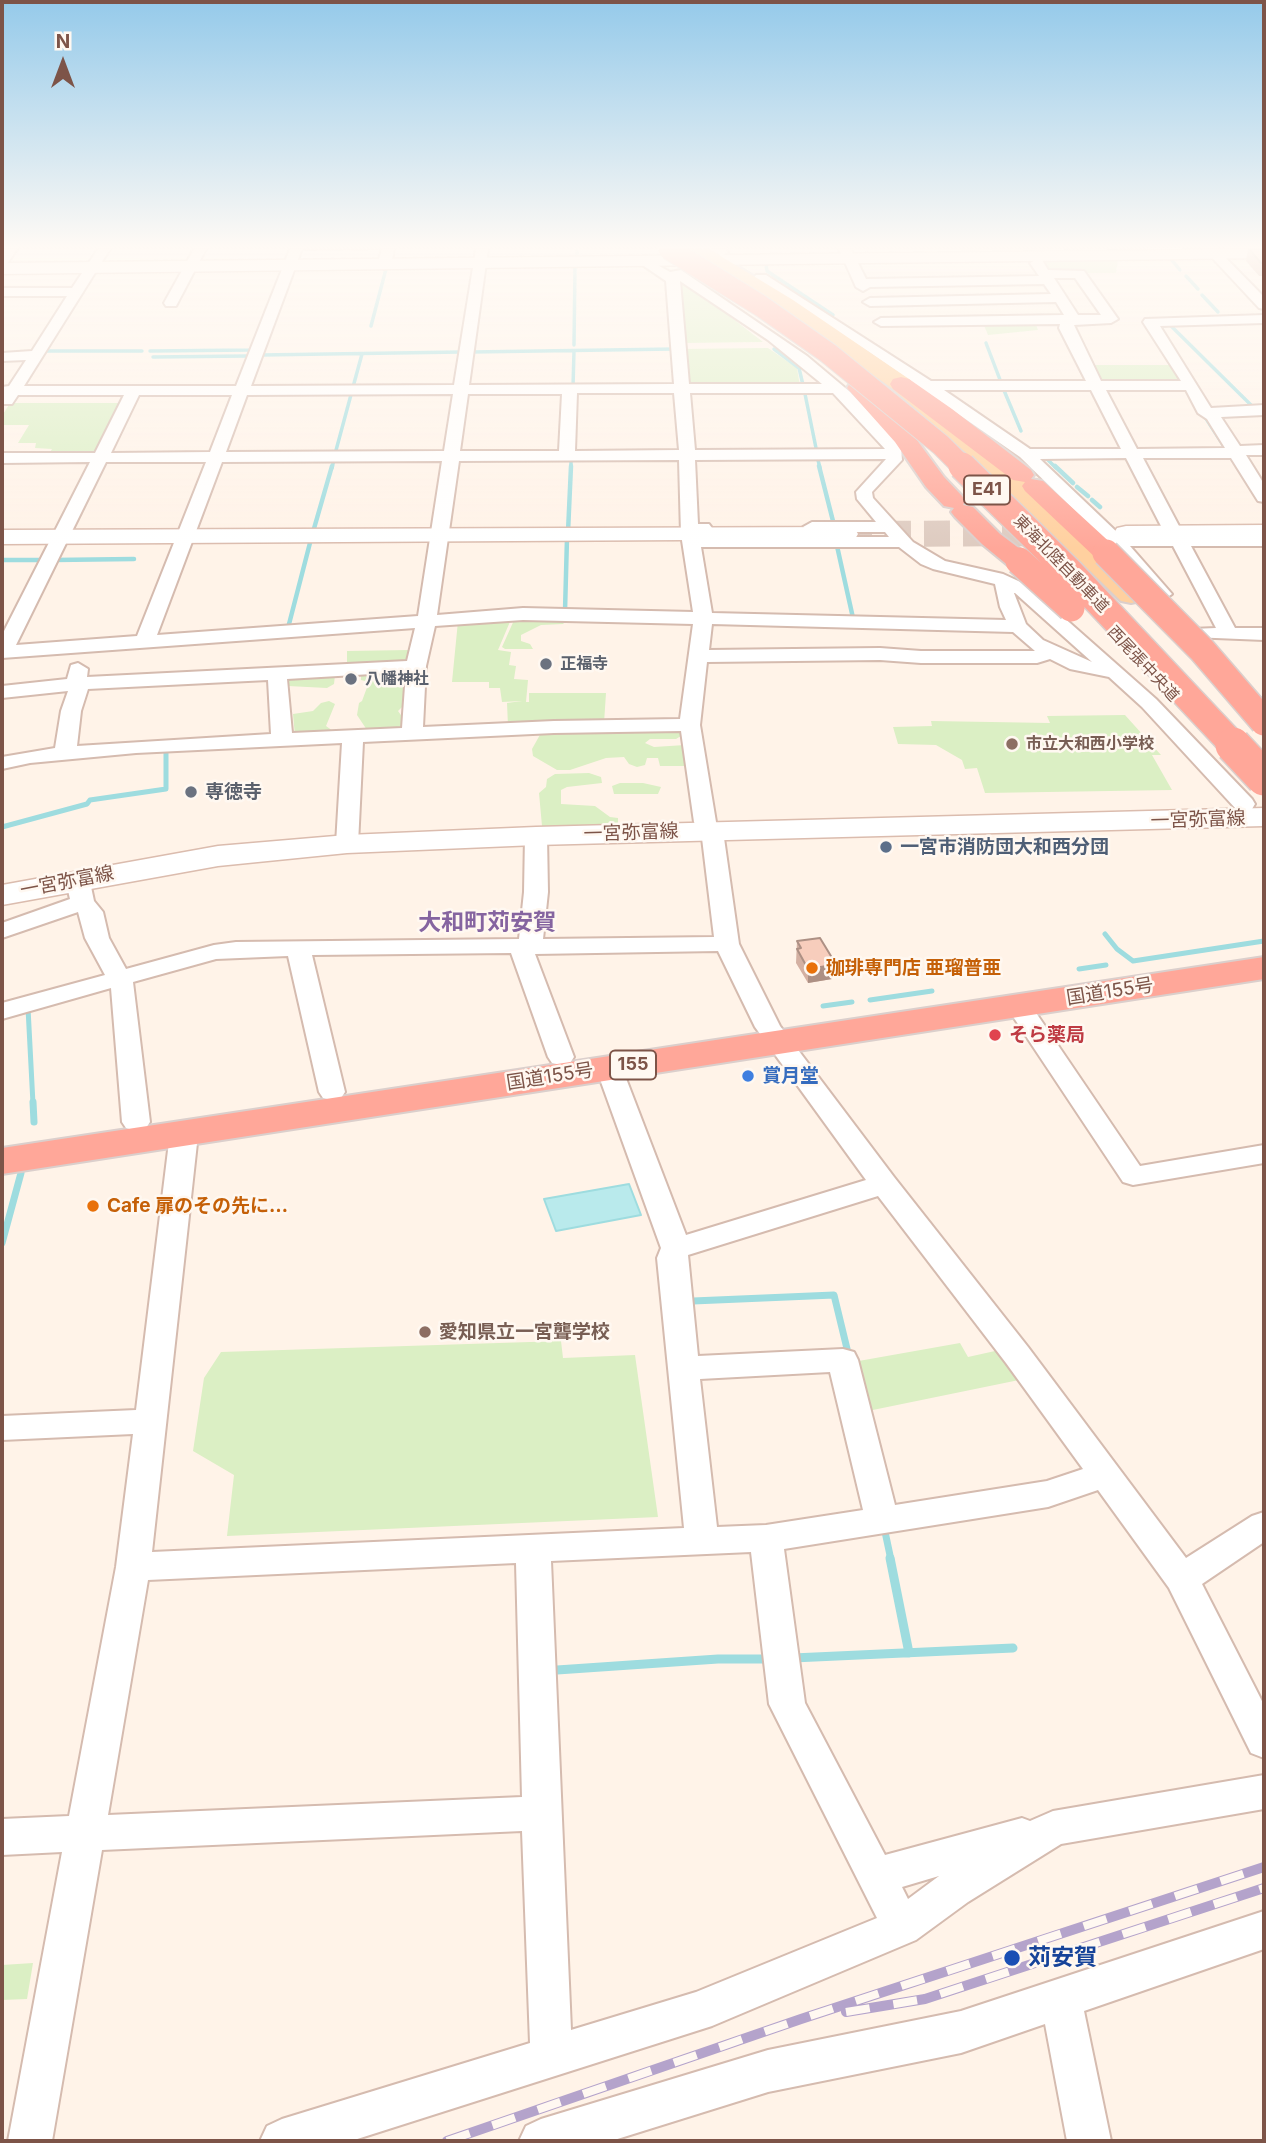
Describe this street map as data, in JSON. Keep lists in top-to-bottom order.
{
  "streets": {
    "highway": [
      "E41",
      "東海北陸自動車道",
      "国道155号",
      "155"
    ],
    "main road": ["西尾張中央道", "一宮弥富線"]
  },
  "crossings": [
    ["東海北陸自動車道", "西尾張中央道"],
    ["東海北陸自動車道", "一宮弥富線"],
    ["西尾張中央道", "一宮弥富線"]
  ],
  "districts": ["大和町苅安賀"],
  "places": [
    "正福寺",
    "八幡神社",
    "市立大和西小学校",
    "専徳寺",
    "一宮市消防団大和西分団",
    "珈琲専門店 亜瑠普亜",
    "そら薬局",
    "賞月堂",
    "Cafe 扉のその先に…",
    "愛知県立一宮聾学校",
    "苅安賀"
  ],
  "north": "top"
}
